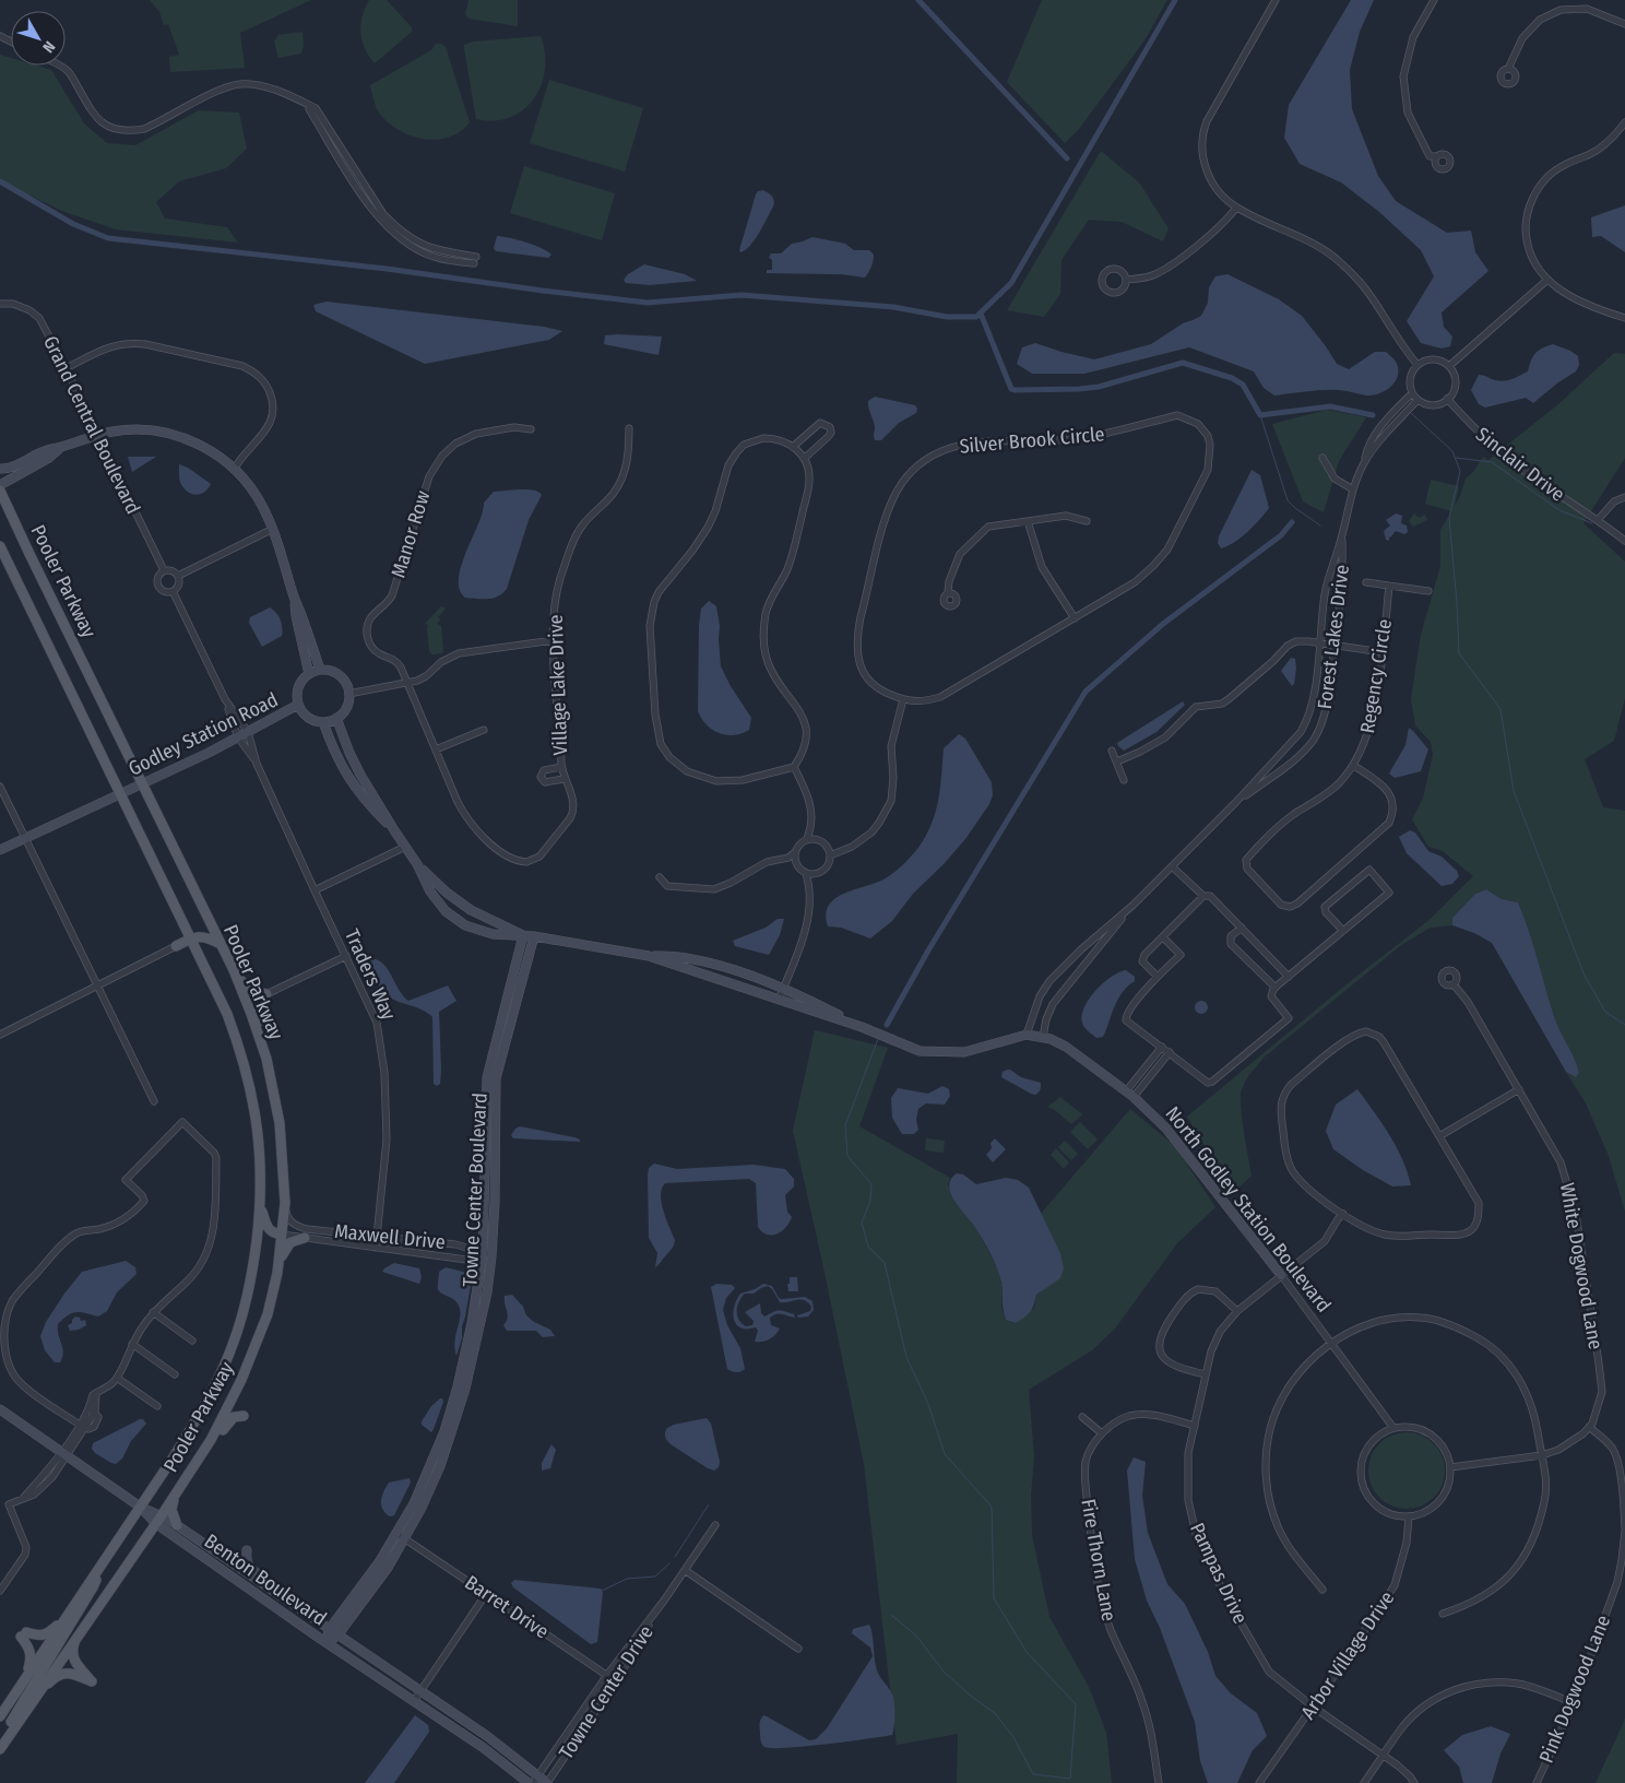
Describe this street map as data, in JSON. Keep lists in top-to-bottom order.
{
  "streets": {
    "main road": ["Pooler Parkway"],
    "street": [
      "Grand Central Boulevard",
      "Silver Brook Circle",
      "Sinclair Drive",
      "Manor Row",
      "Forest Lakes Drive",
      "Regency Circle",
      "Village Lake Drive",
      "Godley Station Road",
      "Traders Way",
      "Towne Center Boulevard",
      "North Godley Station Boulevard",
      "Maxwell Drive",
      "White Dogwood Lane",
      "Fire Thorn Lane",
      "Pampas Drive",
      "Benton Boulevard",
      "Barret Drive",
      "Arbor Village Drive",
      "Pink Dogwood Lane",
      "Towne Center Drive"
    ]
  },
  "crossings": [
    ["Grand Central Boulevard", "Godley Station Road"],
    ["Grand Central Boulevard", "Traders Way"],
    ["Sinclair Drive", "Forest Lakes Drive"],
    ["Manor Row", "Village Lake Drive"],
    ["Pooler Parkway", "Godley Station Road"],
    ["Pooler Parkway", "Maxwell Drive"],
    ["Pooler Parkway", "Benton Boulevard"],
    ["Forest Lakes Drive", "North Godley Station Boulevard"],
    ["Godley Station Road", "Traders Way"],
    ["Godley Station Road", "North Godley Station Boulevard"],
    ["Traders Way", "Maxwell Drive"],
    ["Towne Center Boulevard", "North Godley Station Boulevard"],
    ["Towne Center Boulevard", "Maxwell Drive"],
    ["Towne Center Boulevard", "Benton Boulevard"],
    ["Towne Center Boulevard", "Barret Drive"],
    ["North Godley Station Boulevard", "White Dogwood Lane"],
    ["North Godley Station Boulevard", "Pampas Drive"],
    ["North Godley Station Boulevard", "Arbor Village Drive"],
    ["White Dogwood Lane", "Arbor Village Drive"],
    ["White Dogwood Lane", "Pink Dogwood Lane"],
    ["Fire Thorn Lane", "Pampas Drive"],
    ["Pampas Drive", "Arbor Village Drive"],
    ["Benton Boulevard", "Towne Center Drive"],
    ["Barret Drive", "Towne Center Drive"]
  ],
  "north": "bottom right"
}
